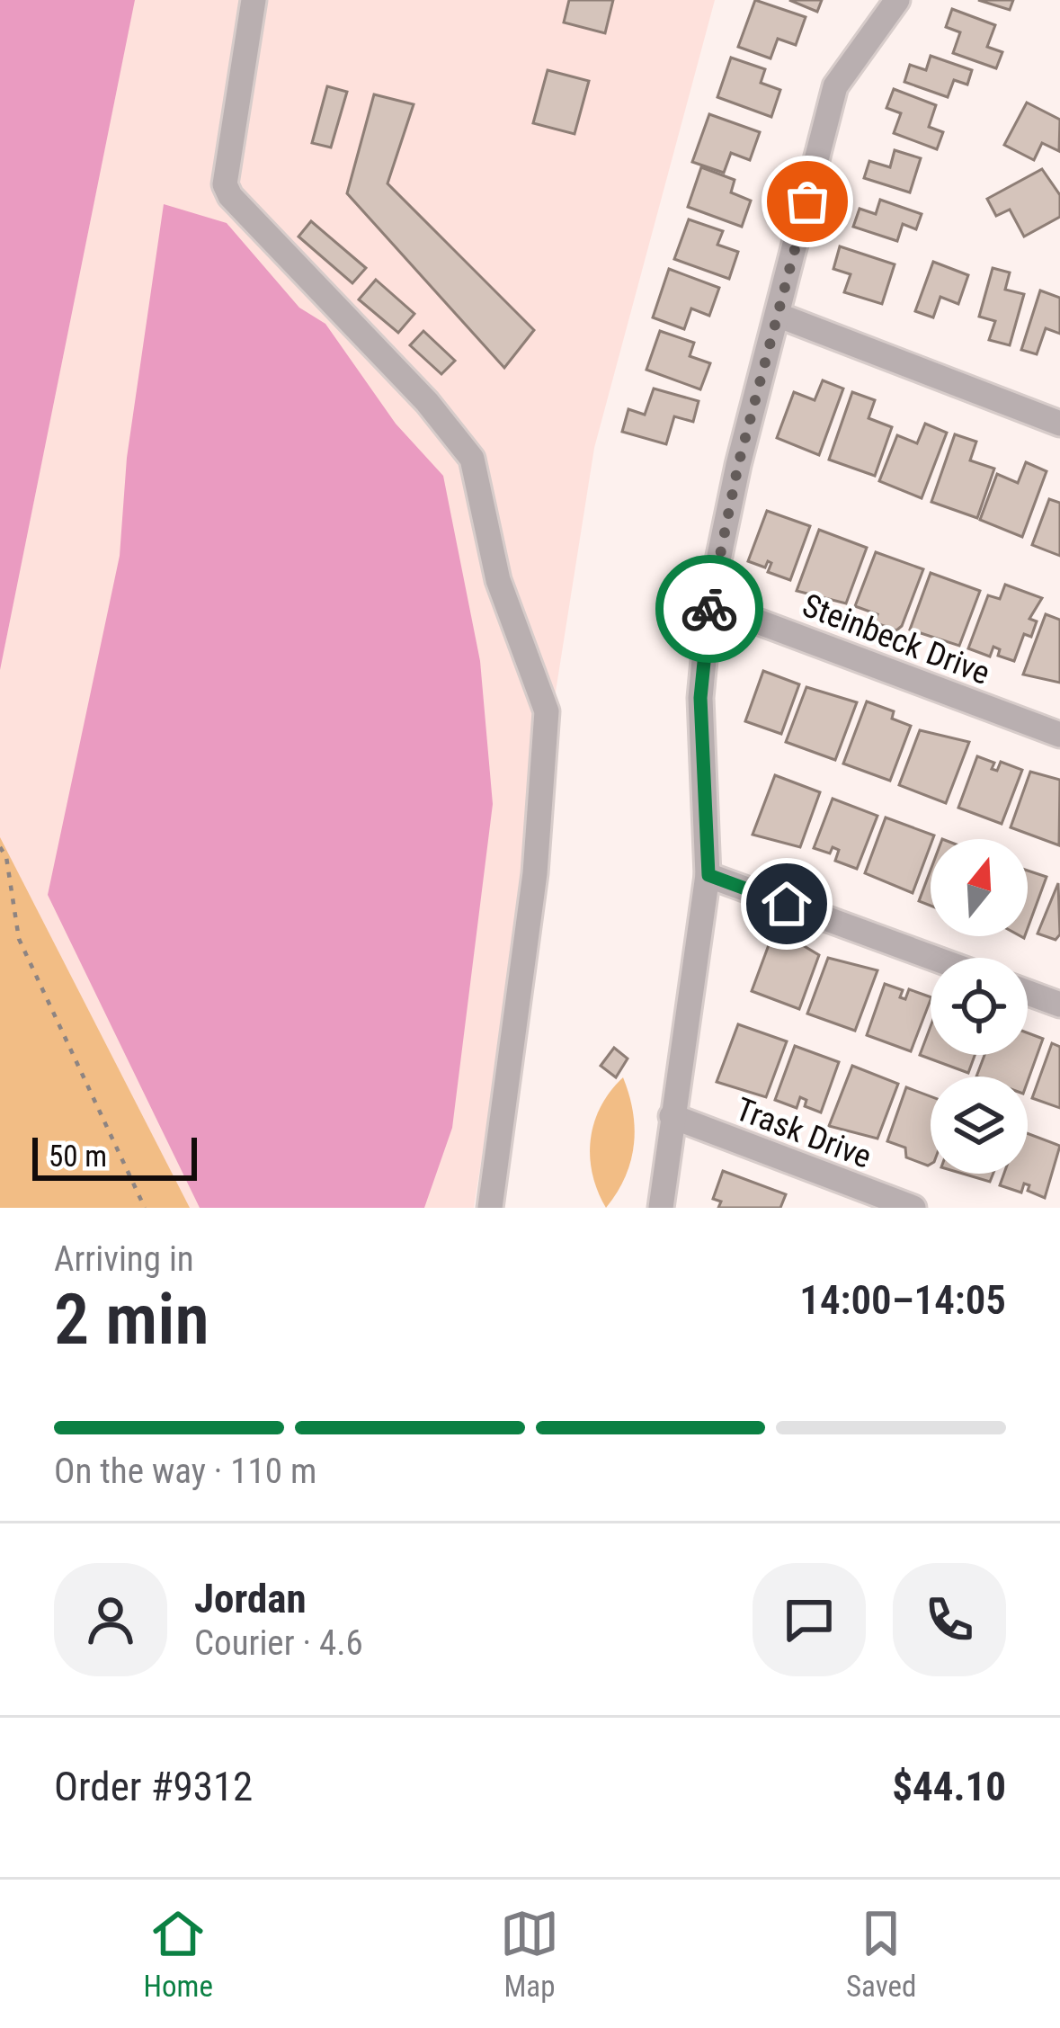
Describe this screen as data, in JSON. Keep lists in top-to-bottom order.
{
  "streets": {
    "street": ["Steinbeck Drive", "Trask Drive"]
  },
  "scale_bar": "50 m",
  "north": "top",
  "page": {
    "scale": "50 m",
    "heading": ["2 min", "Arriving in", "14:00–14:05"],
    "panel": [
      "Jordan",
      "Courier · 4.6",
      "Order #9312",
      "$44.10"
    ],
    "bar": "On the way · 110 m",
    "tabs": ["Home", "Map", "Saved"]
  }
}
